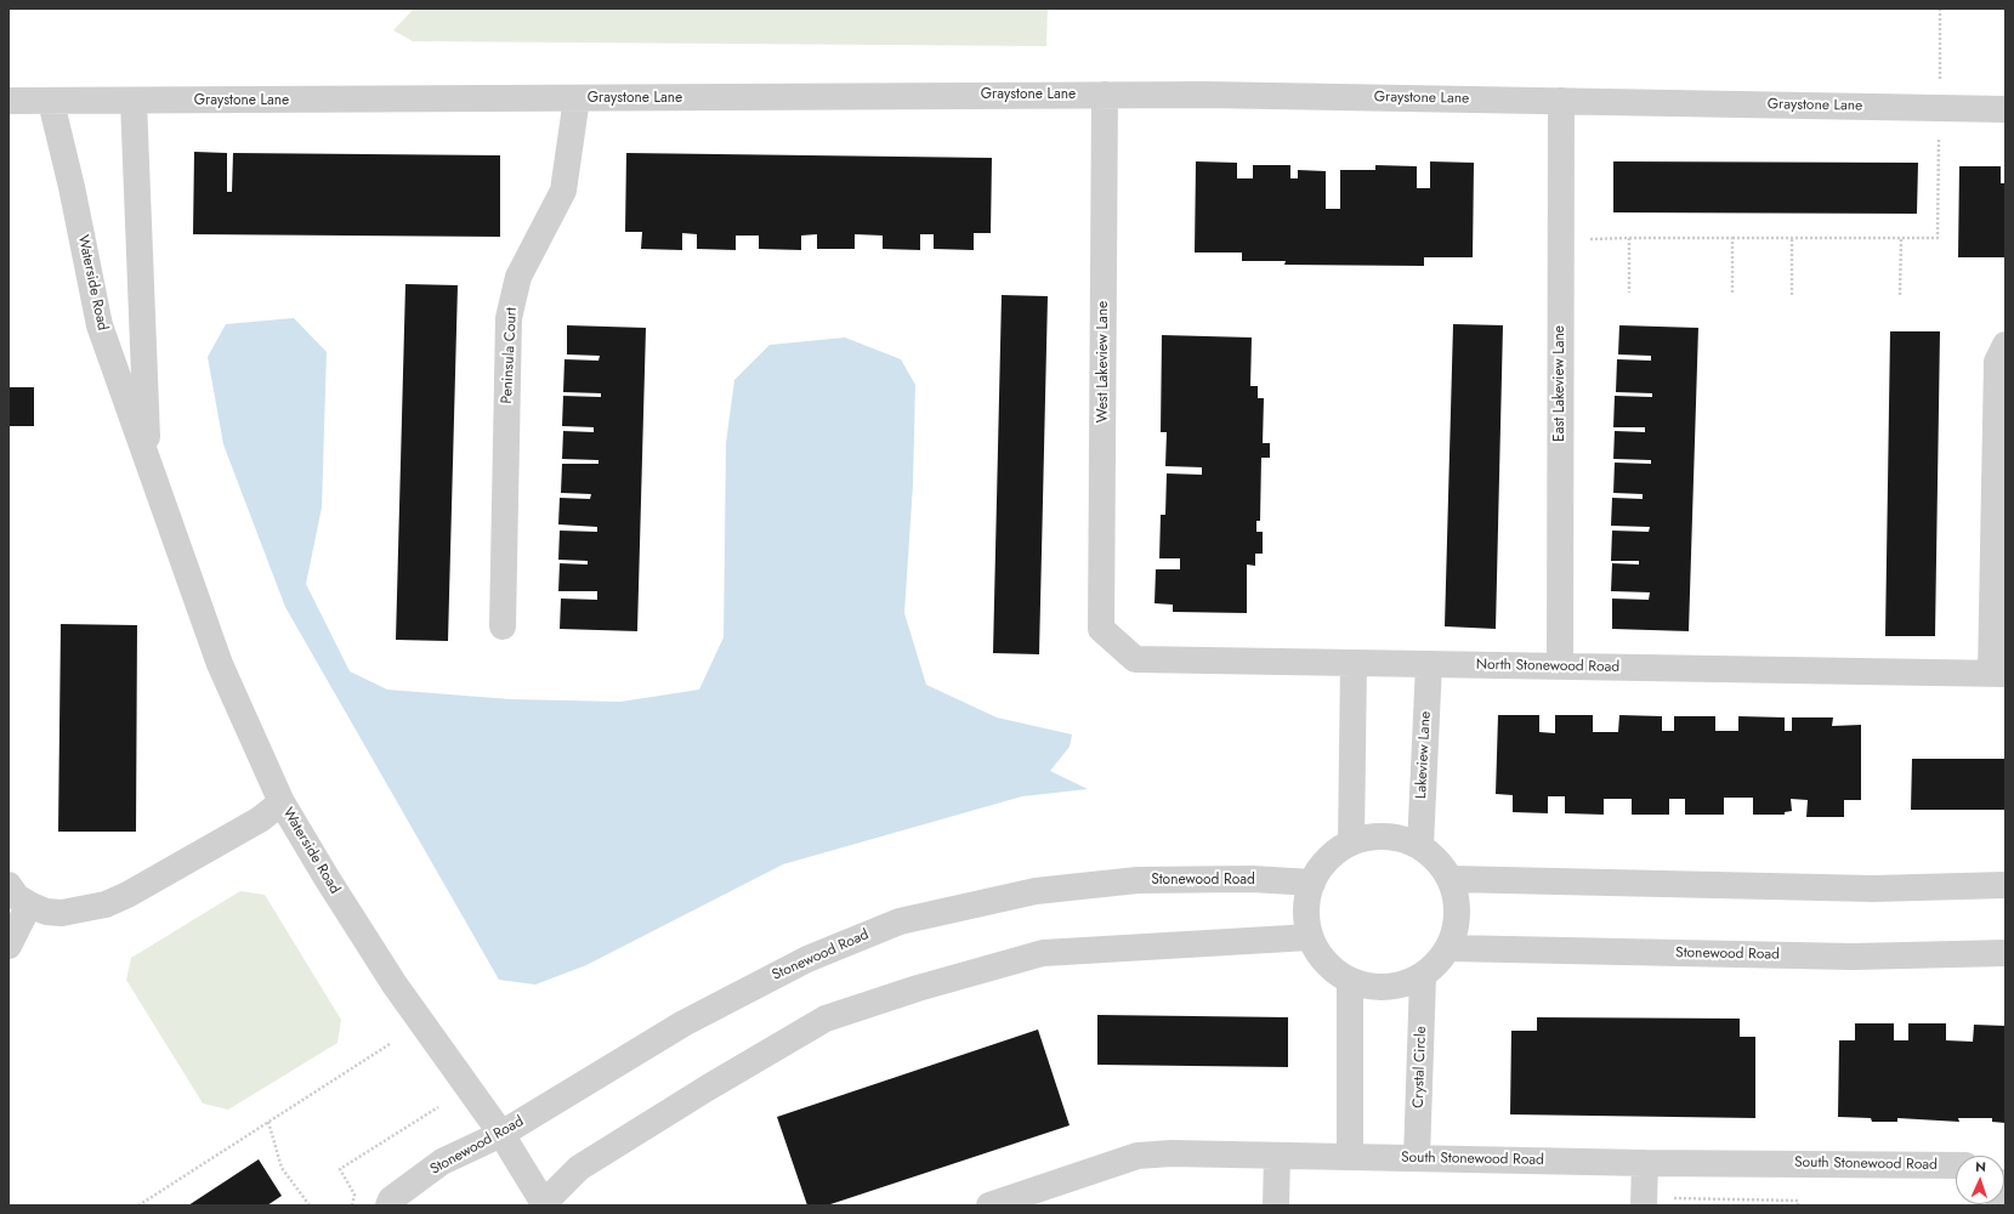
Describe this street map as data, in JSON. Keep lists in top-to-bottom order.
{
  "streets": {
    "street": [
      "Graystone Lane",
      "Waterside Road",
      "Peninsula Court",
      "West Lakeview Lane",
      "East Lakeview Lane",
      "North Stonewood Road",
      "Lakeview Lane",
      "Stonewood Road",
      "Crystal Circle",
      "South Stonewood Road"
    ]
  },
  "crossings": [
    ["Graystone Lane", "Waterside Road"],
    ["Graystone Lane", "Peninsula Court"],
    ["Graystone Lane", "West Lakeview Lane"],
    ["Graystone Lane", "East Lakeview Lane"],
    ["Waterside Road", "Stonewood Road"],
    ["West Lakeview Lane", "North Stonewood Road"],
    ["East Lakeview Lane", "North Stonewood Road"],
    ["North Stonewood Road", "Lakeview Lane"],
    ["Lakeview Lane", "Stonewood Road"],
    ["Lakeview Lane", "Crystal Circle"],
    ["Stonewood Road", "Crystal Circle"],
    ["Crystal Circle", "South Stonewood Road"]
  ],
  "north": "top"
}
